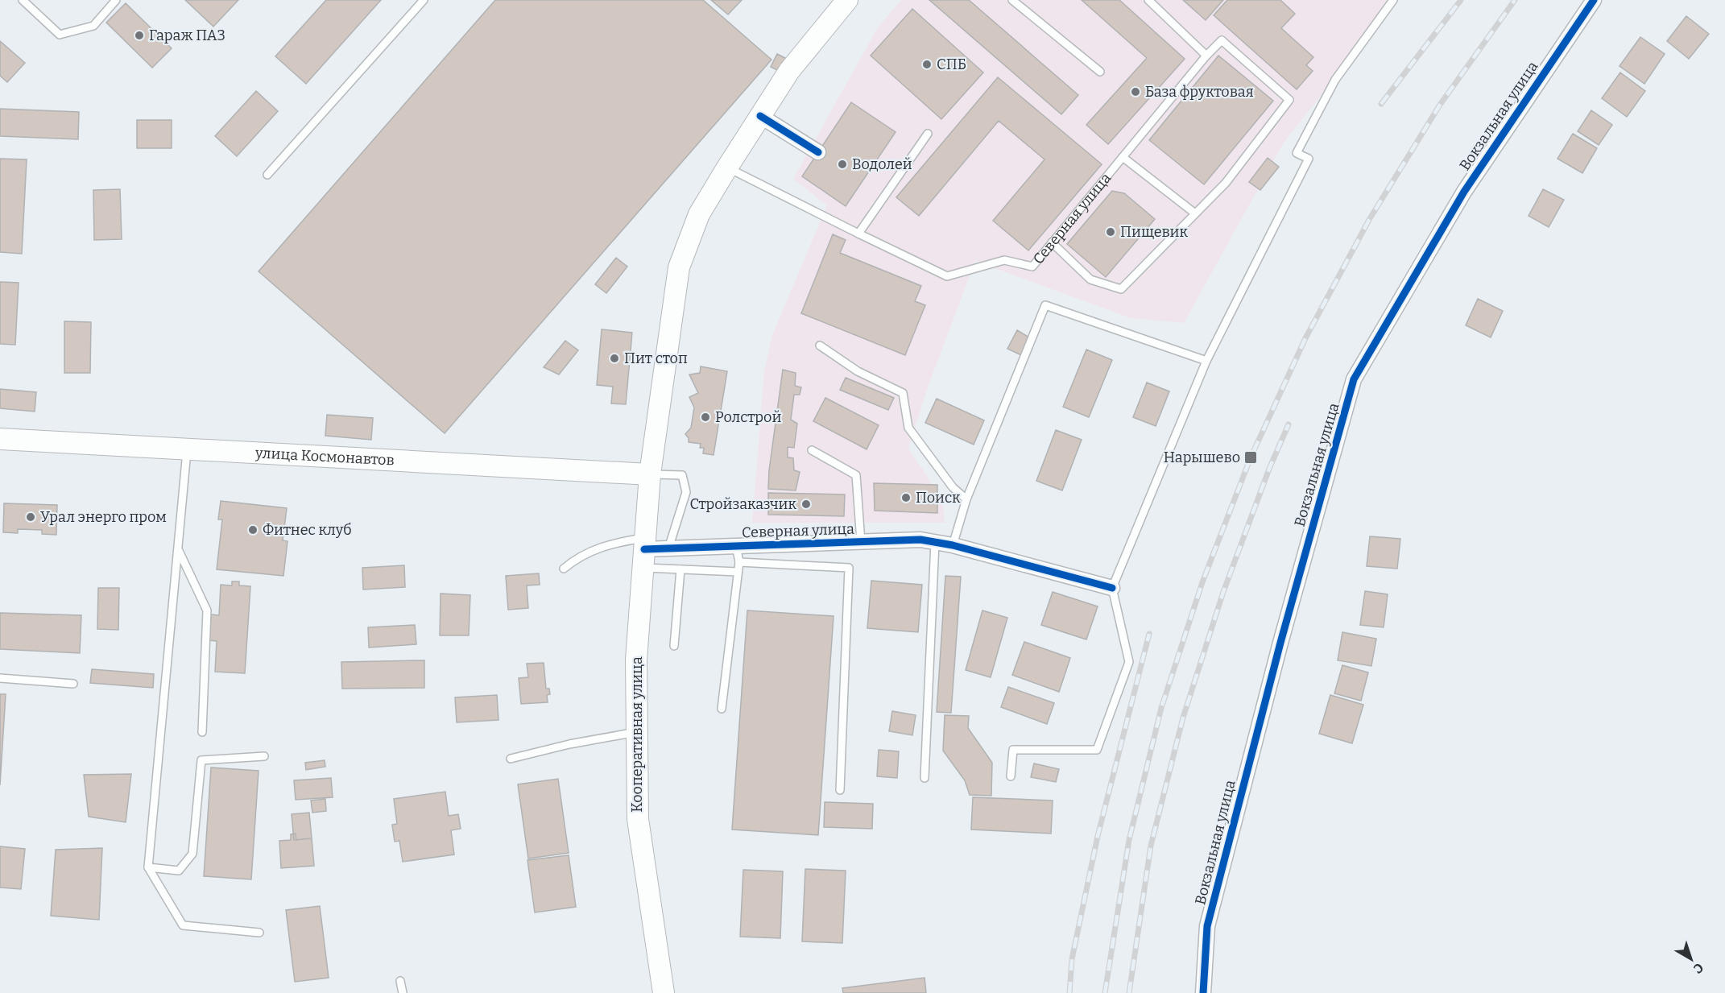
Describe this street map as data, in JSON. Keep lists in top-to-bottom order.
{
  "streets": {
    "main road": ["улица Космонавтов", "Кооперативная улица"],
    "street": ["Вокзальная улица", "Северная улица"]
  },
  "crossings": [
    ["Северная улица", "Кооперативная улица"],
    ["улица Космонавтов", "Кооперативная улица"]
  ],
  "places": {
    "other": [
      "Гараж ПАЗ",
      "СПБ",
      "База фруктовая",
      "Водолей",
      "Пищевик",
      "Пит стоп",
      "Ролстрой",
      "Поиск",
      "Стройзаказчик",
      "Урал энерго пром",
      "Фитнес клуб"
    ],
    "transit": ["Нарышево"]
  },
  "north": "bottom right"
}
